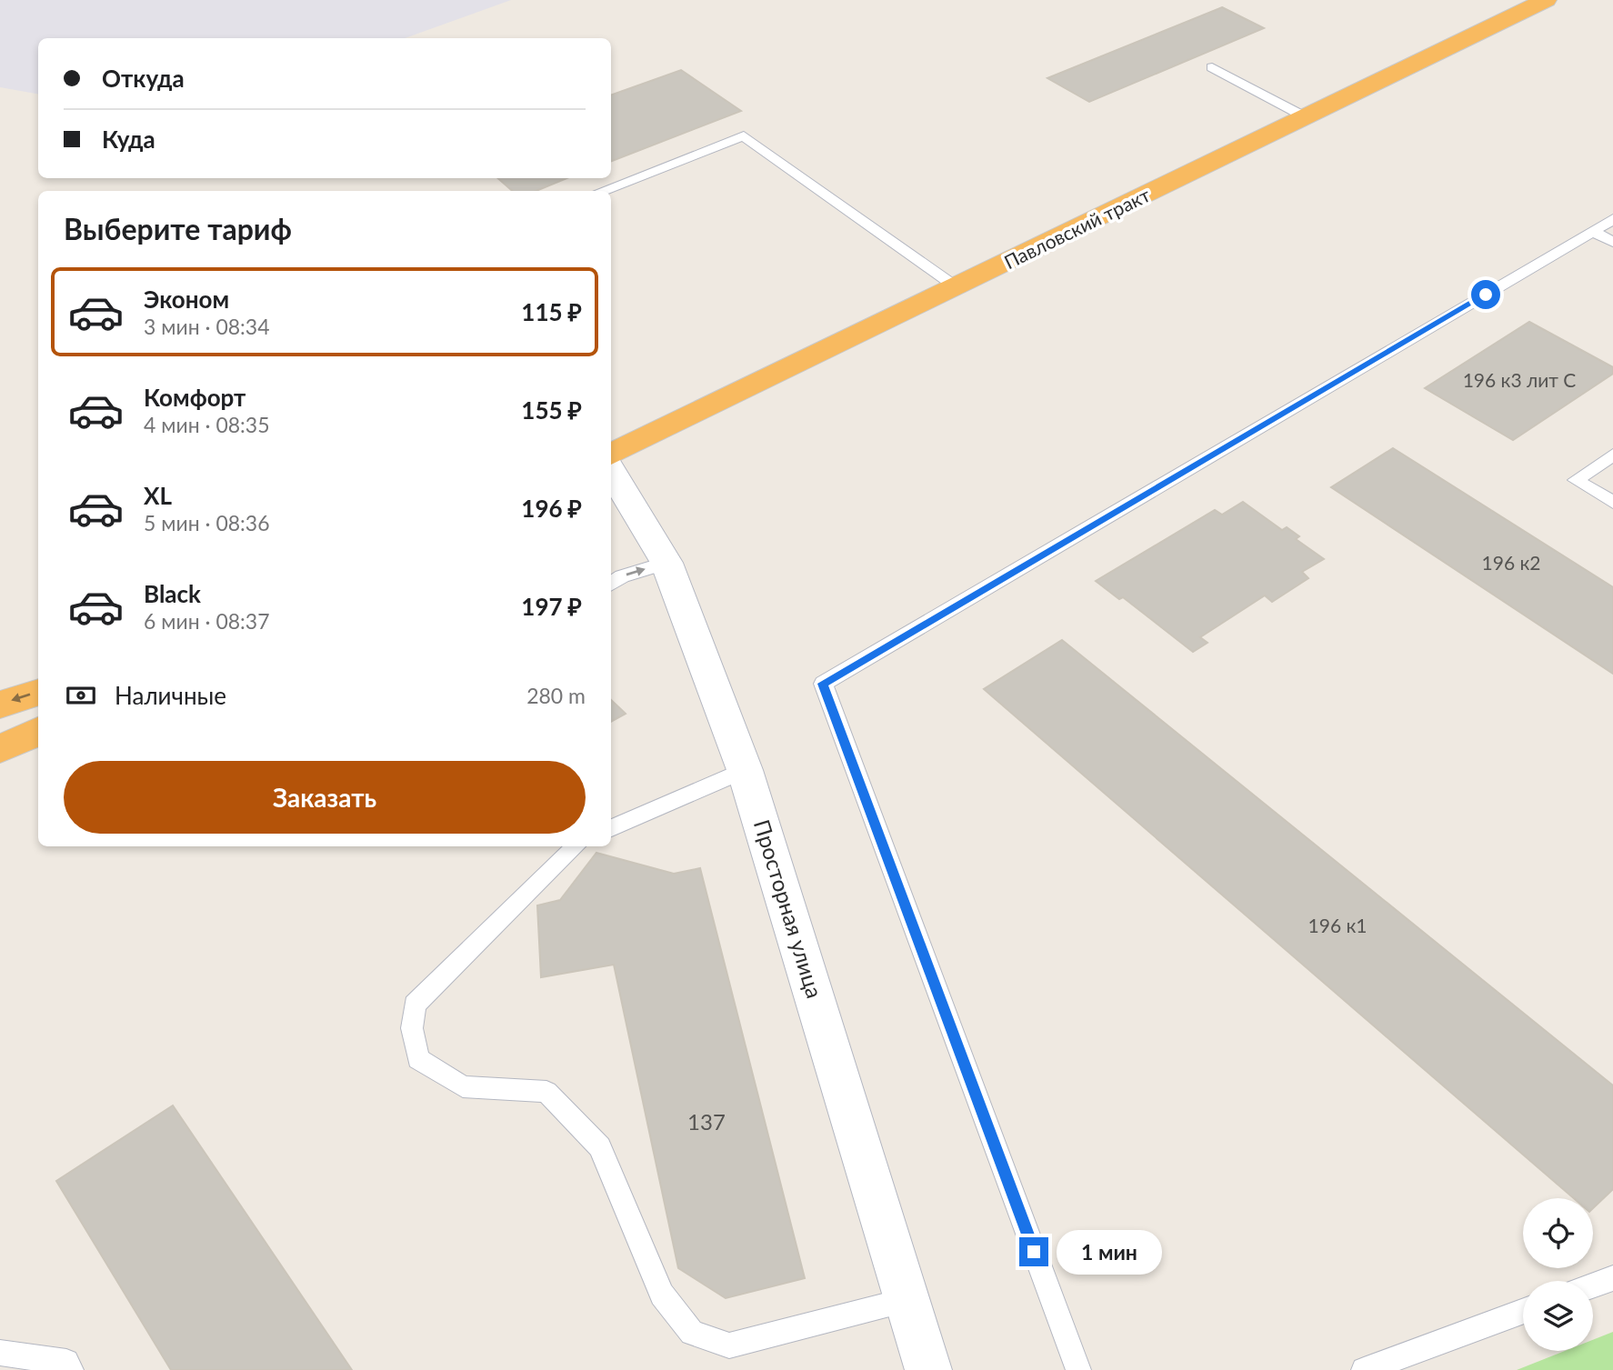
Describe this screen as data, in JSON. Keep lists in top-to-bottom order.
{
  "streets": {
    "highway": ["Павловский тракт"],
    "street": ["Просторная улица"]
  },
  "house_numbers": [
    "196 к3 лит С",
    "196 к2",
    "196 к1",
    "137"
  ],
  "page": {
    "banner": ["Откуда", "Куда"],
    "heading": "Выберите тариф",
    "list": [
      {
        "name": "Эконом",
        "note": "3 мин · 08:34",
        "value": "115 ₽"
      },
      {
        "name": "Комфорт",
        "note": "4 мин · 08:35",
        "value": "155 ₽"
      },
      {
        "name": "XL",
        "note": "5 мин · 08:36",
        "value": "196 ₽"
      },
      {
        "name": "Black",
        "note": "6 мин · 08:37",
        "value": "197 ₽"
      }
    ],
    "pay": ["Наличные", "280 m"],
    "buttons": "Заказать",
    "bubble": "1 мин"
  }
}
